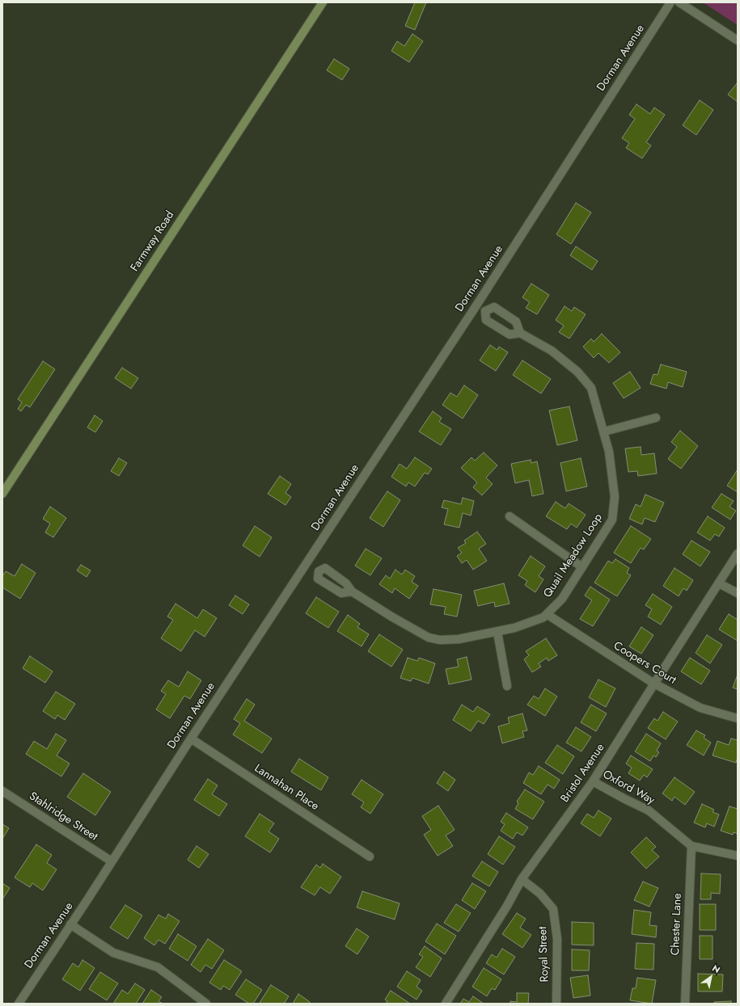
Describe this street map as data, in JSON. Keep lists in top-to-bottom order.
{
  "streets": {
    "main road": ["Farmway Road"],
    "street": [
      "Dorman Avenue",
      "Quail Meadow Loop",
      "Coopers Court",
      "Bristol Avenue",
      "Lannahan Place",
      "Oxford Way",
      "Stahlridge Street",
      "Chester Lane",
      "Royal Street"
    ]
  },
  "crossings": [
    ["Dorman Avenue", "Quail Meadow Loop"],
    ["Dorman Avenue", "Lannahan Place"],
    ["Dorman Avenue", "Stahlridge Street"],
    ["Quail Meadow Loop", "Coopers Court"],
    ["Coopers Court", "Bristol Avenue"],
    ["Bristol Avenue", "Oxford Way"],
    ["Bristol Avenue", "Royal Street"],
    ["Oxford Way", "Chester Lane"]
  ],
  "north": "top right"
}
